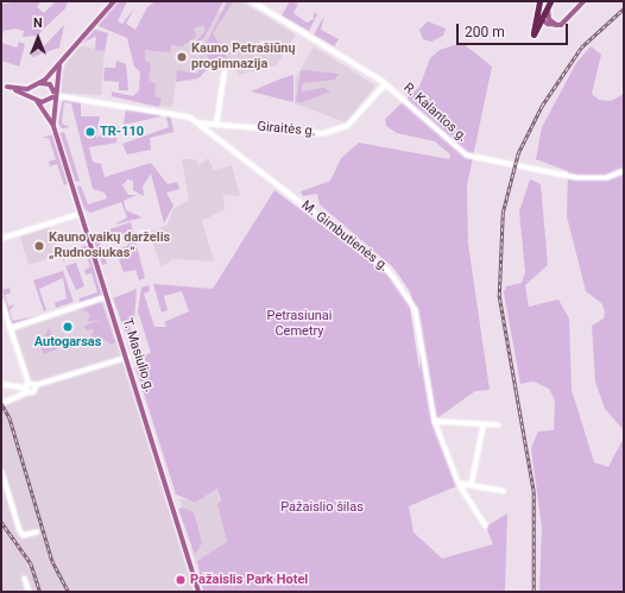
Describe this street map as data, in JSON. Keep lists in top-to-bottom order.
{
  "streets": {
    "main road": ["T. Masiulio g."],
    "street": ["R. Kalantos g.", "Giraitės g.", "M. Gimbutienės g."]
  },
  "crossings": [
    ["R. Kalantos g.", "Giraitės g."],
    ["Giraitės g.", "M. Gimbutienės g."],
    ["M. Gimbutienės g.", "T. Masiulio g."]
  ],
  "parks": ["Petrasiunai Cemetry", "Pažaislio šilas"],
  "places": [
    "Kauno Petrašiūnų progimnazija",
    "TR-110",
    "Kauno vaikų darželis „Rudnosiukas“",
    "Autogarsas",
    "Pažaislis Park Hotel"
  ],
  "scale_bar": "200 m",
  "north": "top"
}
